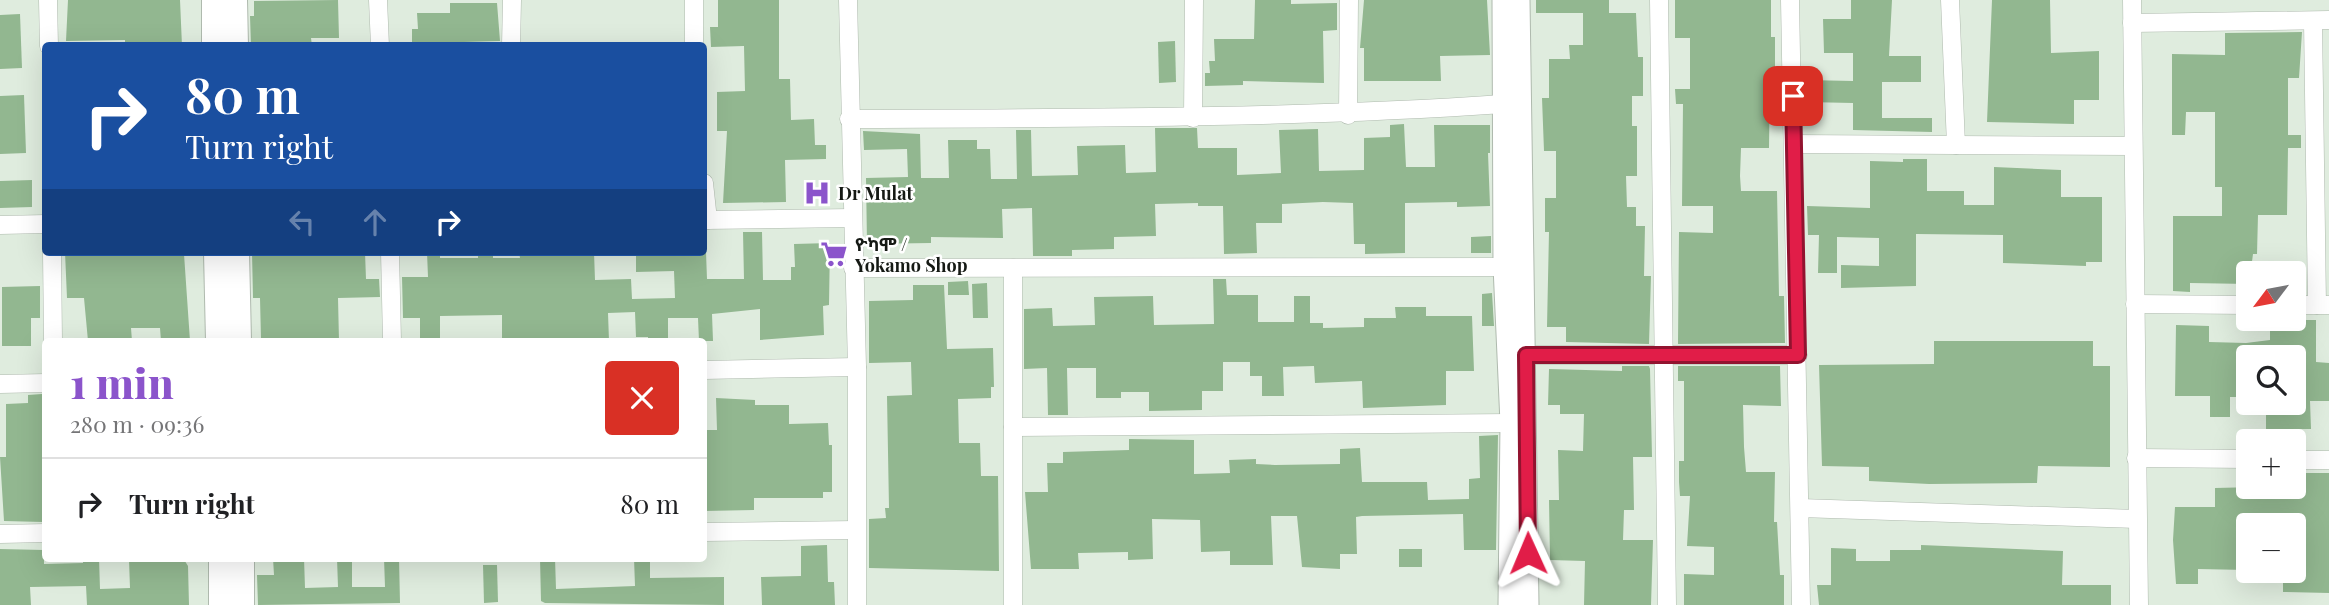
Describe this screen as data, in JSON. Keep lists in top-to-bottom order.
{
  "places": {
    "hospital": ["Dr Mulat"],
    "supermarket": ["ዮካሞ / Yokamo Shop"]
  },
  "north": "bottom left",
  "page": {
    "turn": ["80 m", "Turn right"],
    "map_buttons": ["+", "−"],
    "heading": ["1 min", "280 m · 09:36"],
    "list": [
      {
        "name": "Turn right",
        "value": "80 m"
      }
    ]
  }
}
